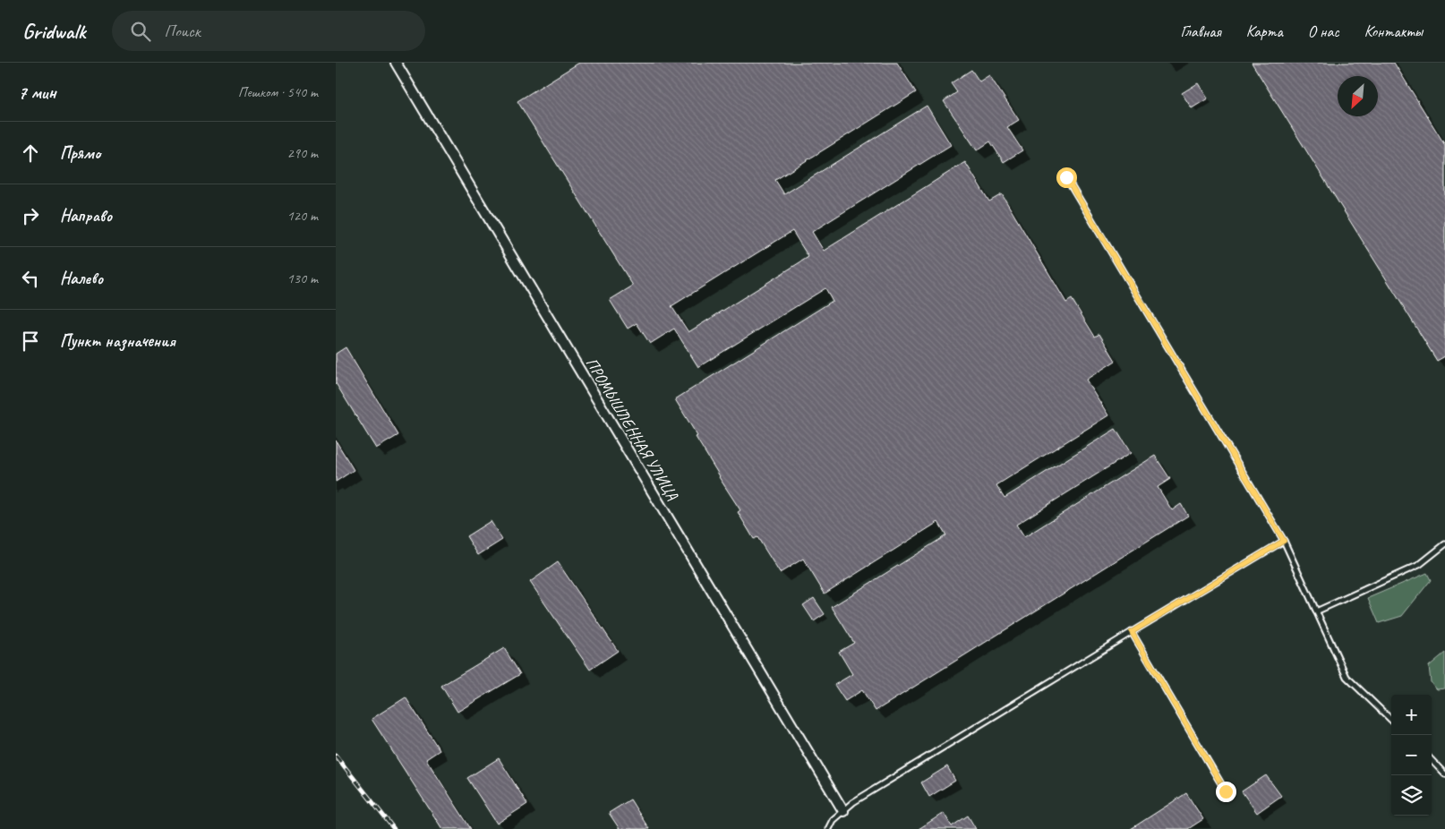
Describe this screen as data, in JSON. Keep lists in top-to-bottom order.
{
  "streets": {
    "street": ["ПРОМЫШЛЕННАЯ УЛИЦА"]
  },
  "north": "bottom left",
  "page": {
    "header": "Gridwalk",
    "search": "Поиск",
    "nav": [
      "Главная",
      "Карта",
      "О нас",
      "Контакты"
    ],
    "heading": ["7 мин", "Пешком · 540 m"],
    "list": [
      ["Прямо", "290 m"],
      ["Направо", "120 m"],
      ["Налево", "130 m"],
      "Пункт назначения"
    ],
    "map_buttons": ["+", "−"]
  }
}
